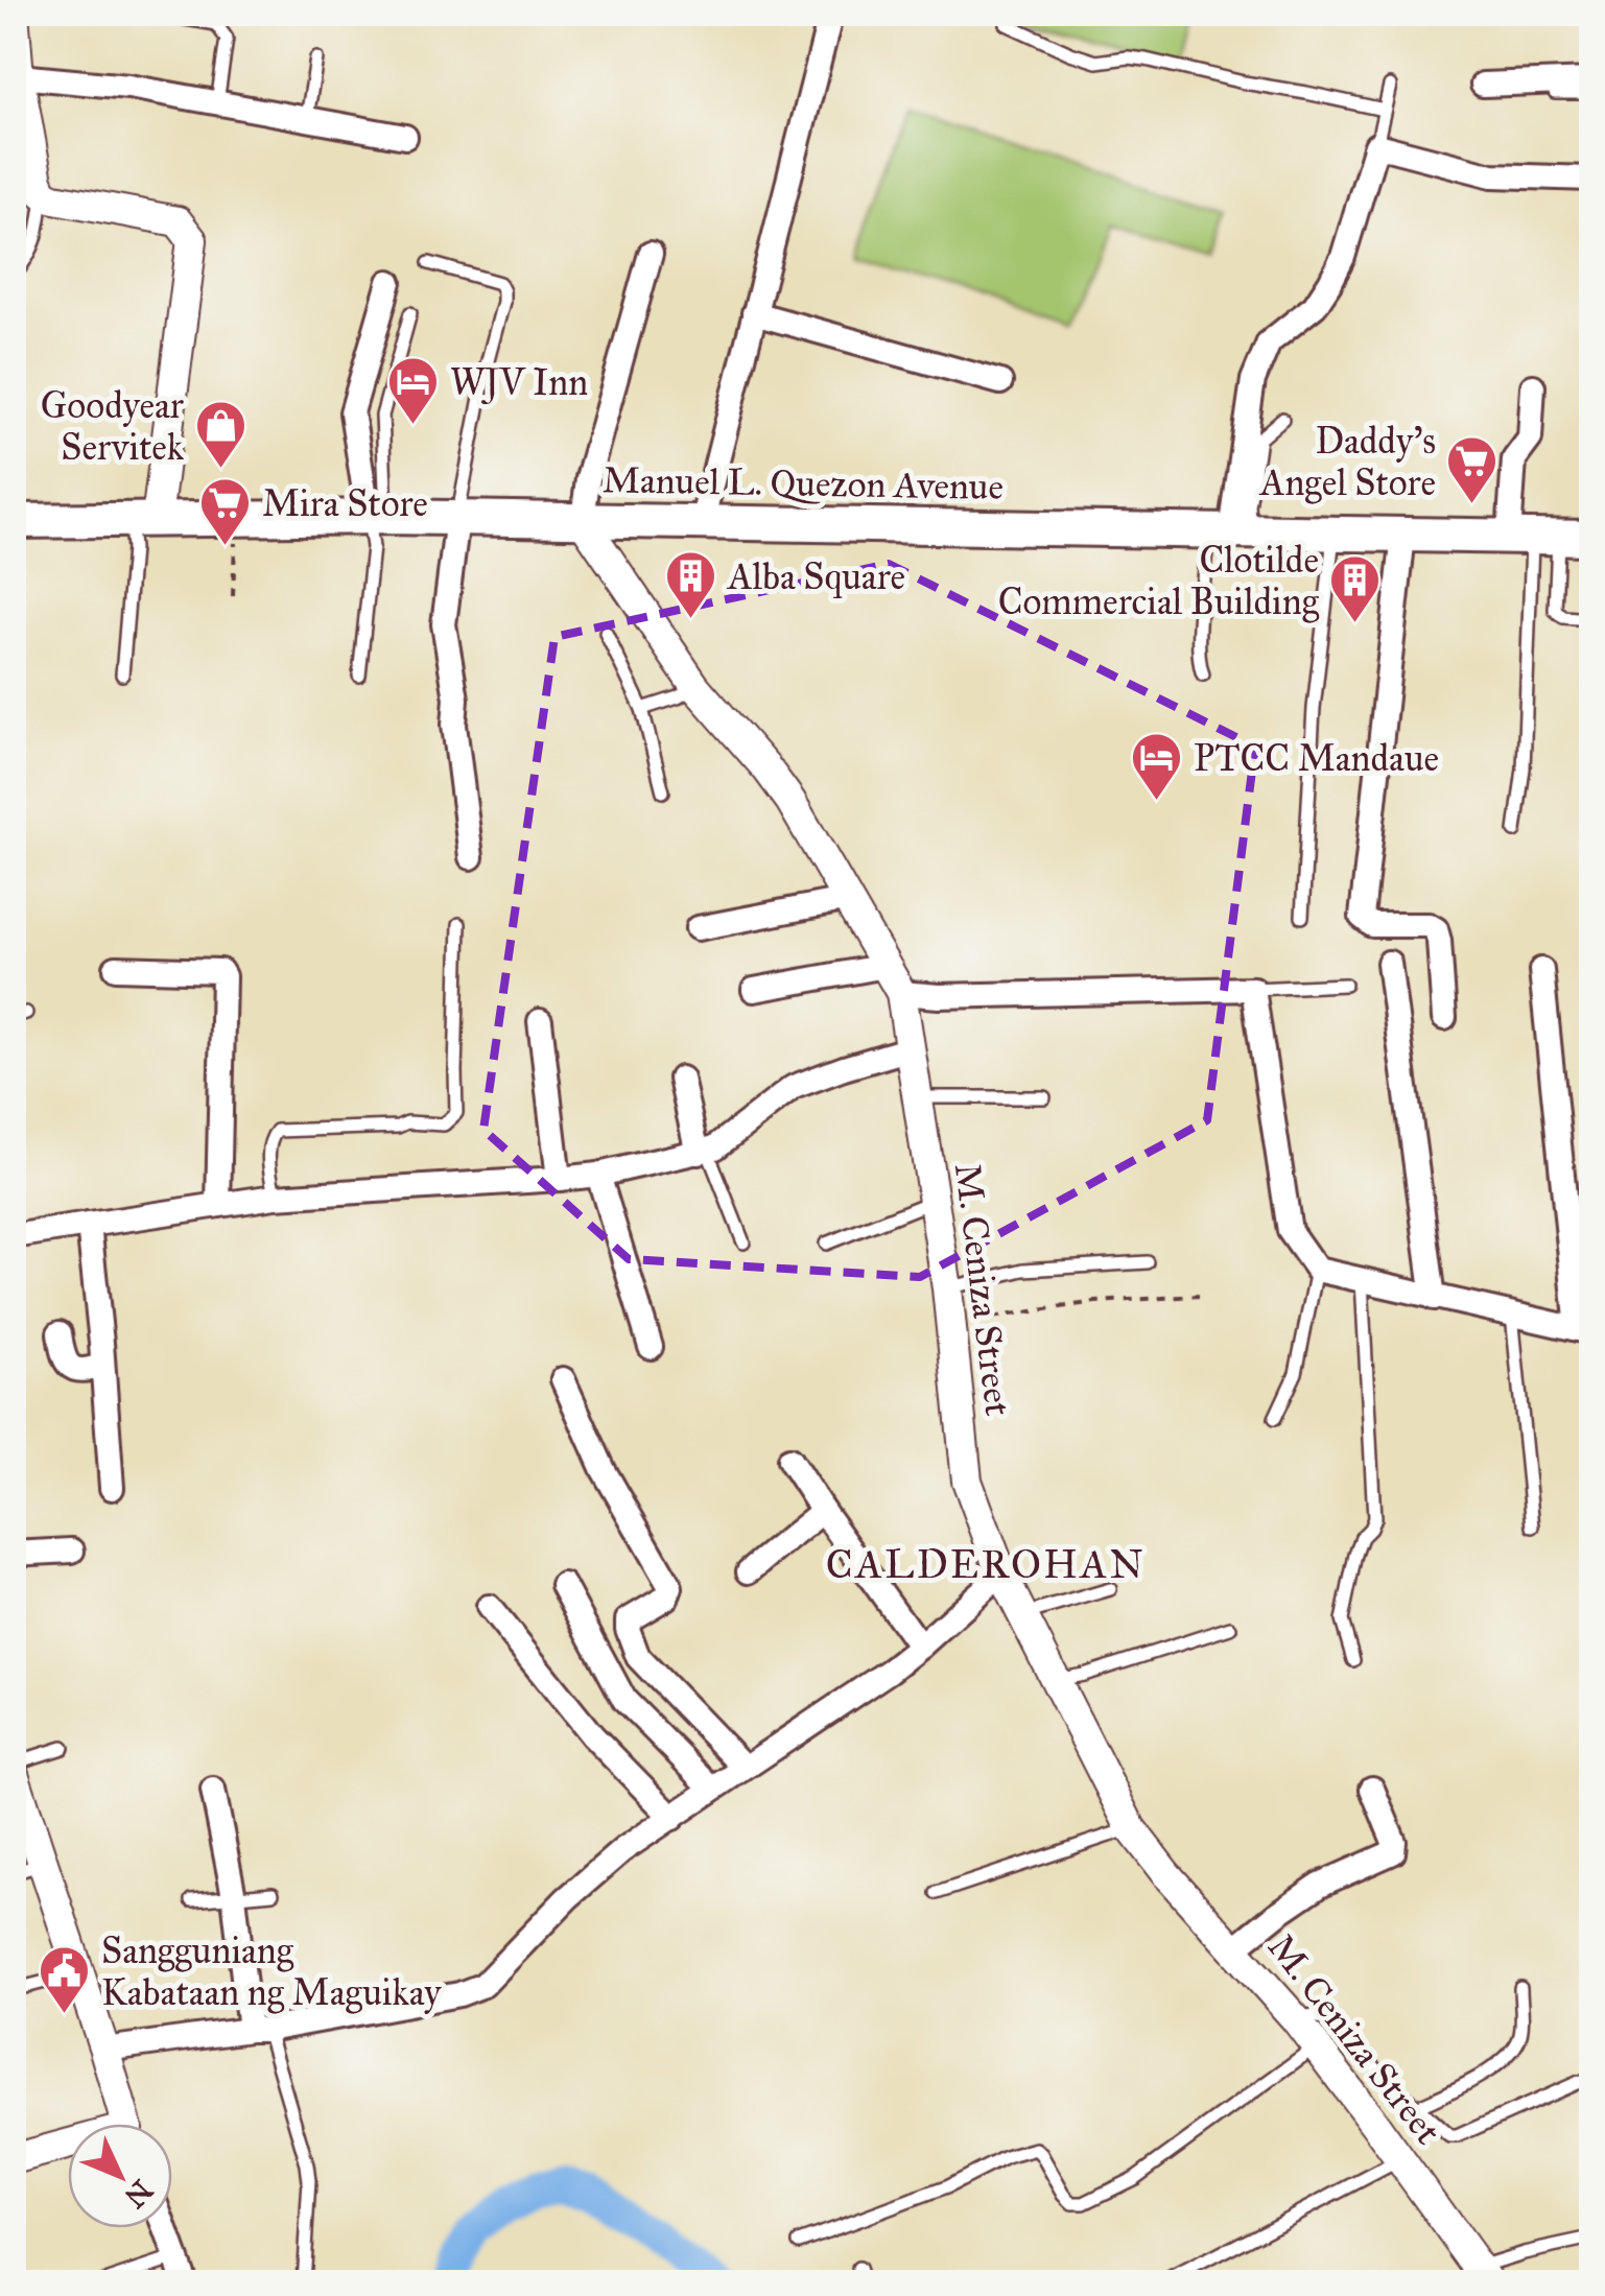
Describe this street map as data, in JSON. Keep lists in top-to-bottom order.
{
  "streets": {
    "main road": ["Manuel L. Quezon Avenue"],
    "street": ["M. Ceniza Street"]
  },
  "crossings": [
    ["Manuel L. Quezon Avenue", "M. Ceniza Street"]
  ],
  "districts": ["CALDEROHAN"],
  "places": {
    "hotel": ["WJV Inn", "PTCC Mandaue"],
    "shop": ["Goodyear Servitek"],
    "supermarket": ["Daddy's Angel Store", "Mira Store"],
    "building": ["Alba Square", "Clotilde Commercial Building"],
    "public building": ["Sangguniang Kabataan ng Maguikay"]
  },
  "north": "bottom right"
}
